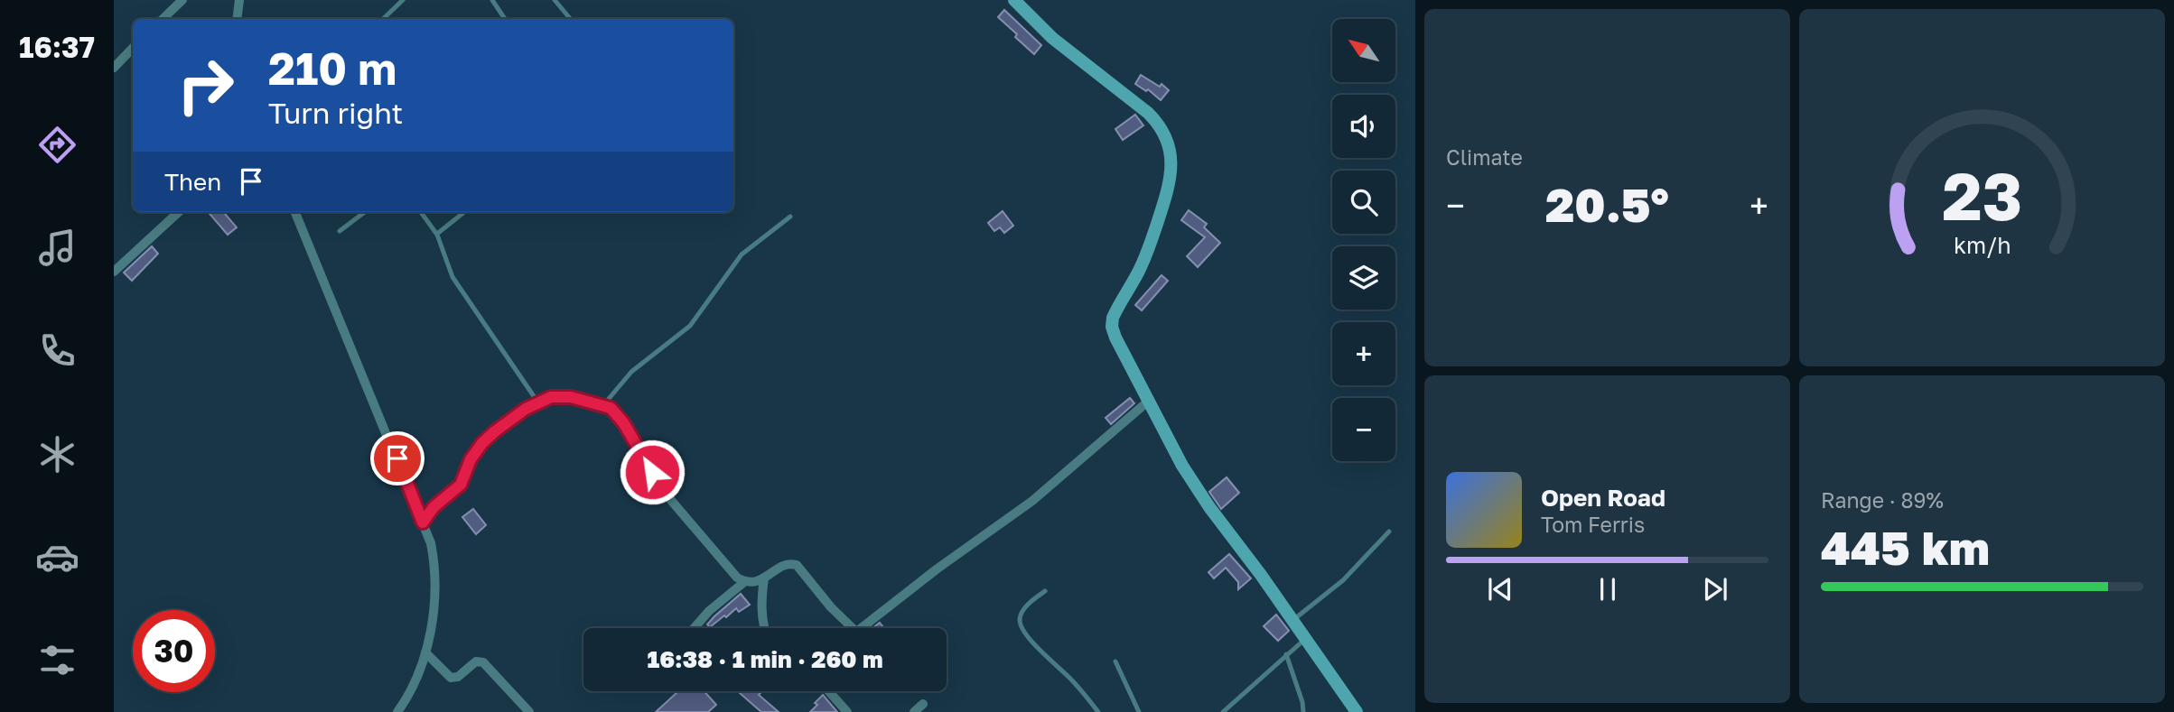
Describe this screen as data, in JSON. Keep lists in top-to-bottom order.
{
  "north": "top left",
  "page": {
    "tabs": "16:37",
    "tile": [
      "Climate",
      ["Range · 89%", "445 km"]
    ],
    "map_buttons": ["+", "−"],
    "turn": ["210 m", "Turn right"],
    "then": "Then",
    "heat": ["−", "20.5°", "+"],
    "song": ["Open Road", "Tom Ferris"],
    "limit": "30",
    "trip": "16:38 · 1 min · 260 m",
    "gauge": ["23", "km/h"]
  }
}
